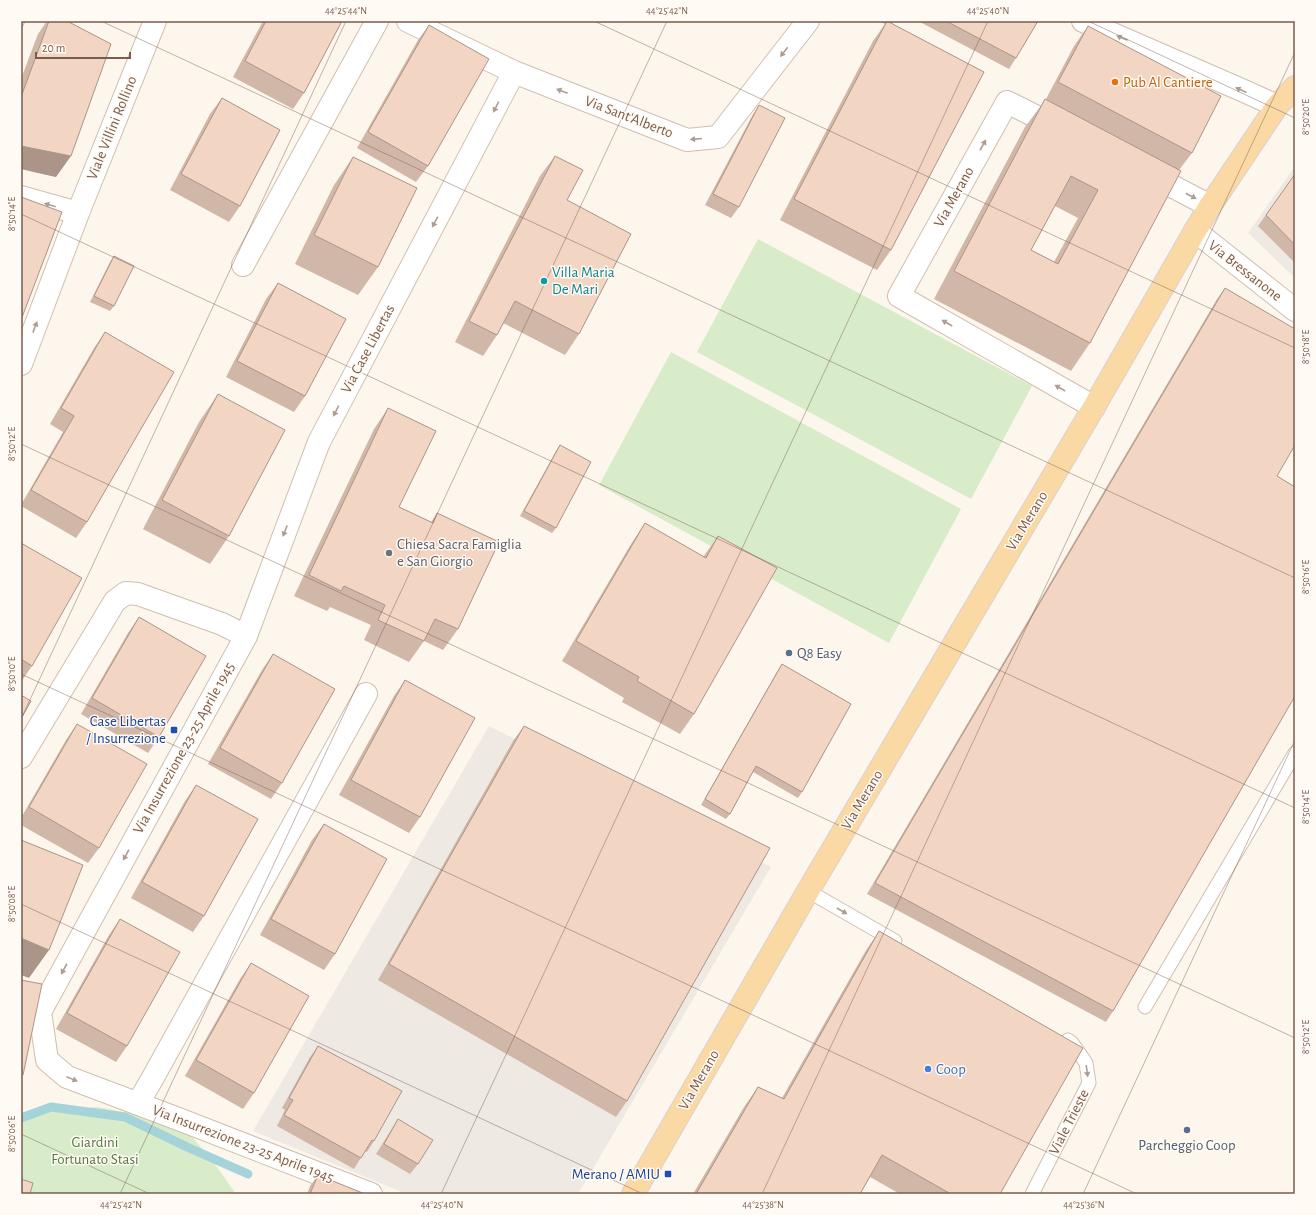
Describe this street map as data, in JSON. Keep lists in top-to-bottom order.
{
  "streets": {
    "main road": ["Via Merano"],
    "street": [
      "Via Sant'Alberto",
      "Viale Villini Rollino",
      "Via Bressanone",
      "Via Case Libertas",
      "Via Insurrezione 23-25 Aprile 1945"
    ],
    "lane": ["Viale Trieste"]
  },
  "crossings": [
    ["Via Sant'Alberto", "Via Case Libertas"],
    ["Via Merano", "Via Bressanone"],
    ["Via Case Libertas", "Via Insurrezione 23-25 Aprile 1945"]
  ],
  "one_way": ["Via Sant'Alberto", "Viale Villini Rollino", "Viale Trieste"],
  "parks": ["Giardini Fortunato Stasi"],
  "places": {
    "other": [
      "Pub Al Cantiere",
      "Villa Maria De Mari",
      "Chiesa Sacra Famiglia e San Giorgio",
      "Q8 Easy",
      "Coop",
      "Parcheggio Coop"
    ],
    "transit": ["Case Libertas / Insurrezione", "Merano / AMIU"]
  },
  "scale_bar": "20 m",
  "coordinates": [
    "44°25'44\"N",
    "44°25'42\"N",
    "44°25'40\"N",
    "8°50'20\"E",
    "8°50'14\"E",
    "8°50'18\"E",
    "8°50'12\"E",
    "8°50'16\"E",
    "8°50'10\"E",
    "8°50'08\"E",
    "8°50'06\"E",
    "44°25'38\"N",
    "44°25'36\"N"
  ]
}
